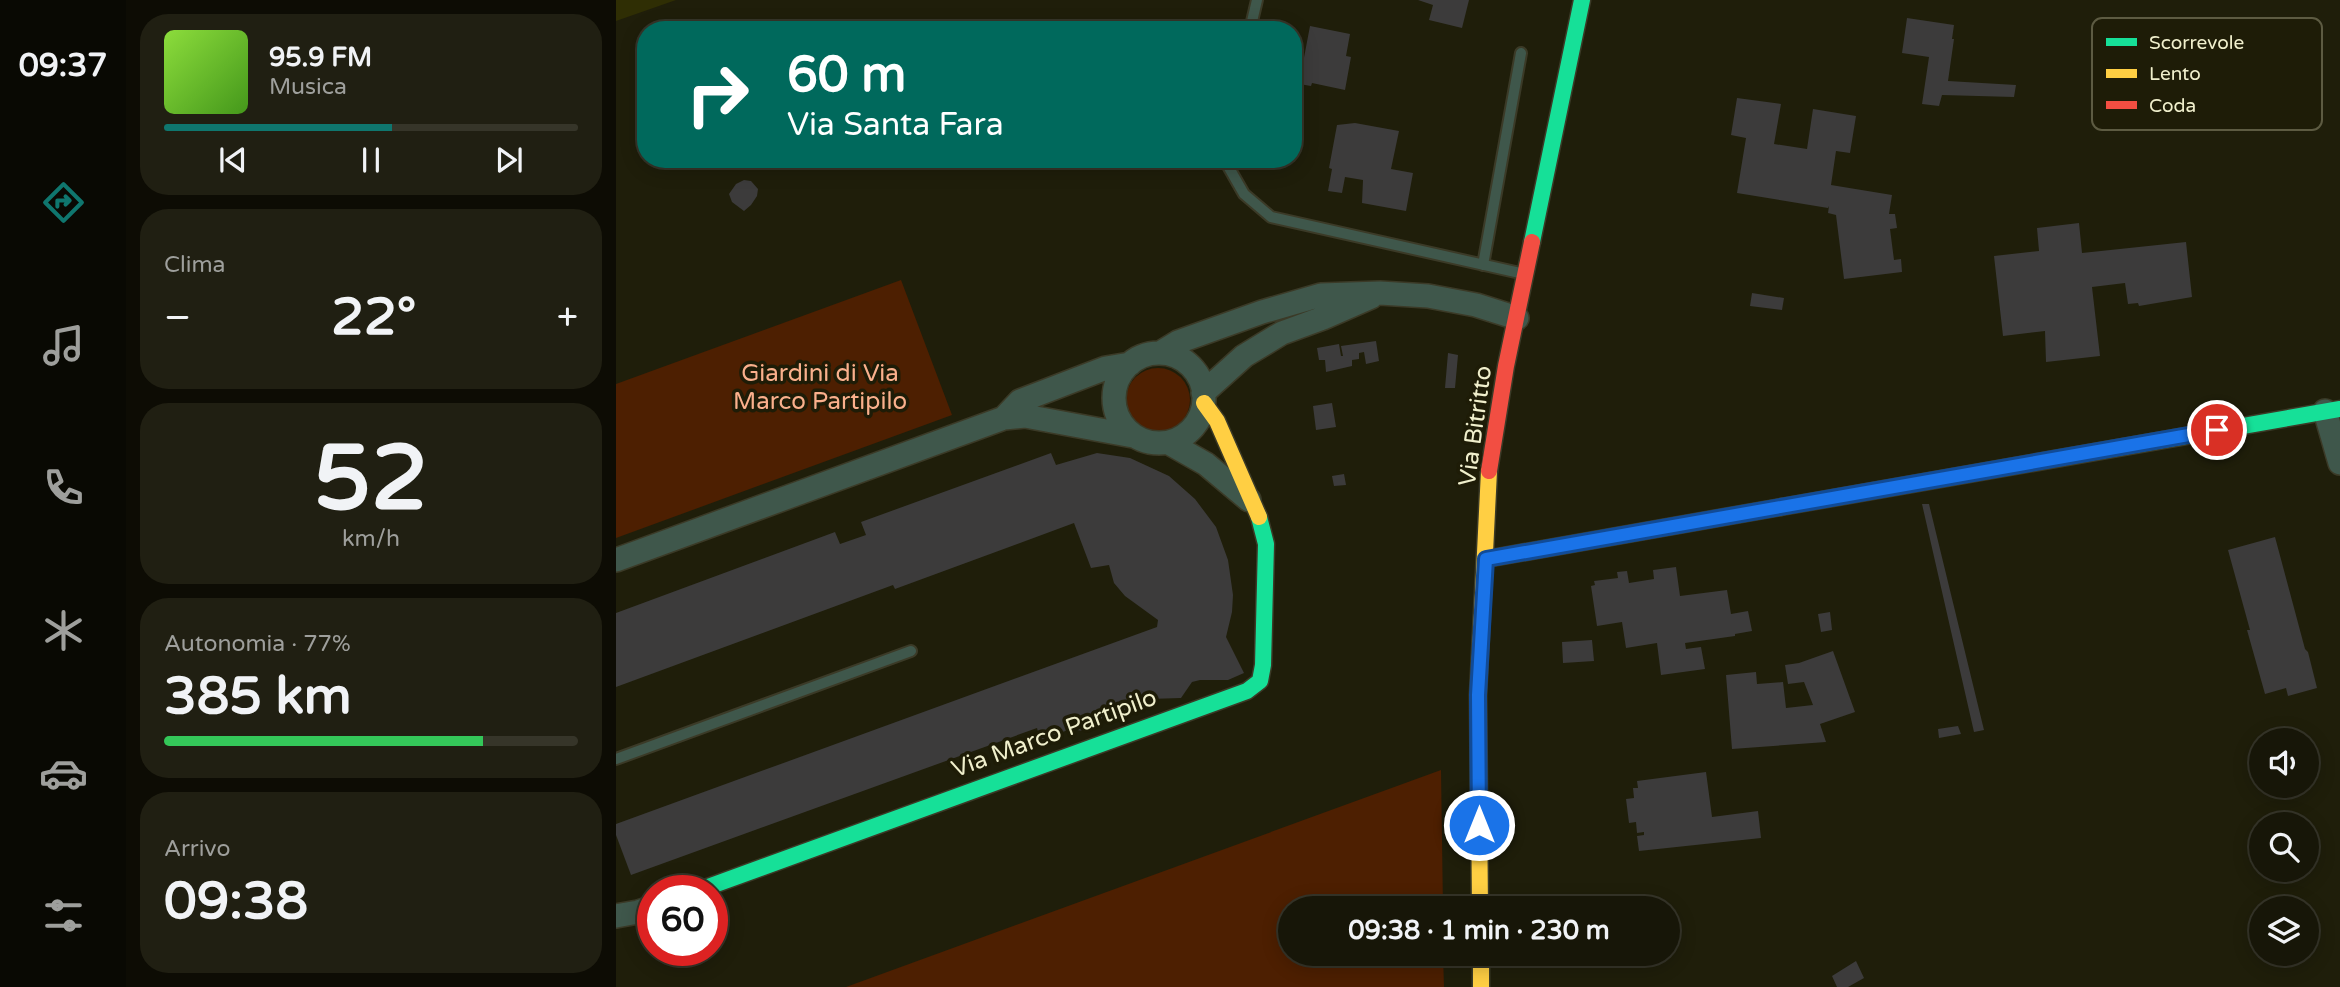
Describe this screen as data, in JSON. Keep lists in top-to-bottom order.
{
  "streets": {
    "street": ["Via Bitritto", "Via Marco Partipilo"]
  },
  "parks": ["Giardini di Via Marco Partipilo"],
  "legend": ["Scorrevole", "Lento", "Coda"],
  "page": {
    "tabs": "09:37",
    "turn": ["60 m", "Via Santa Fara"],
    "song": ["95.9 FM", "Musica"],
    "tile": [
      "Clima",
      ["52", "km/h"],
      ["Autonomia · 77%", "385 km"],
      ["Arrivo", "09:38"]
    ],
    "heat": ["−", "22°", "+"],
    "limit": "60",
    "trip": "09:38 · 1 min · 230 m"
  }
}
